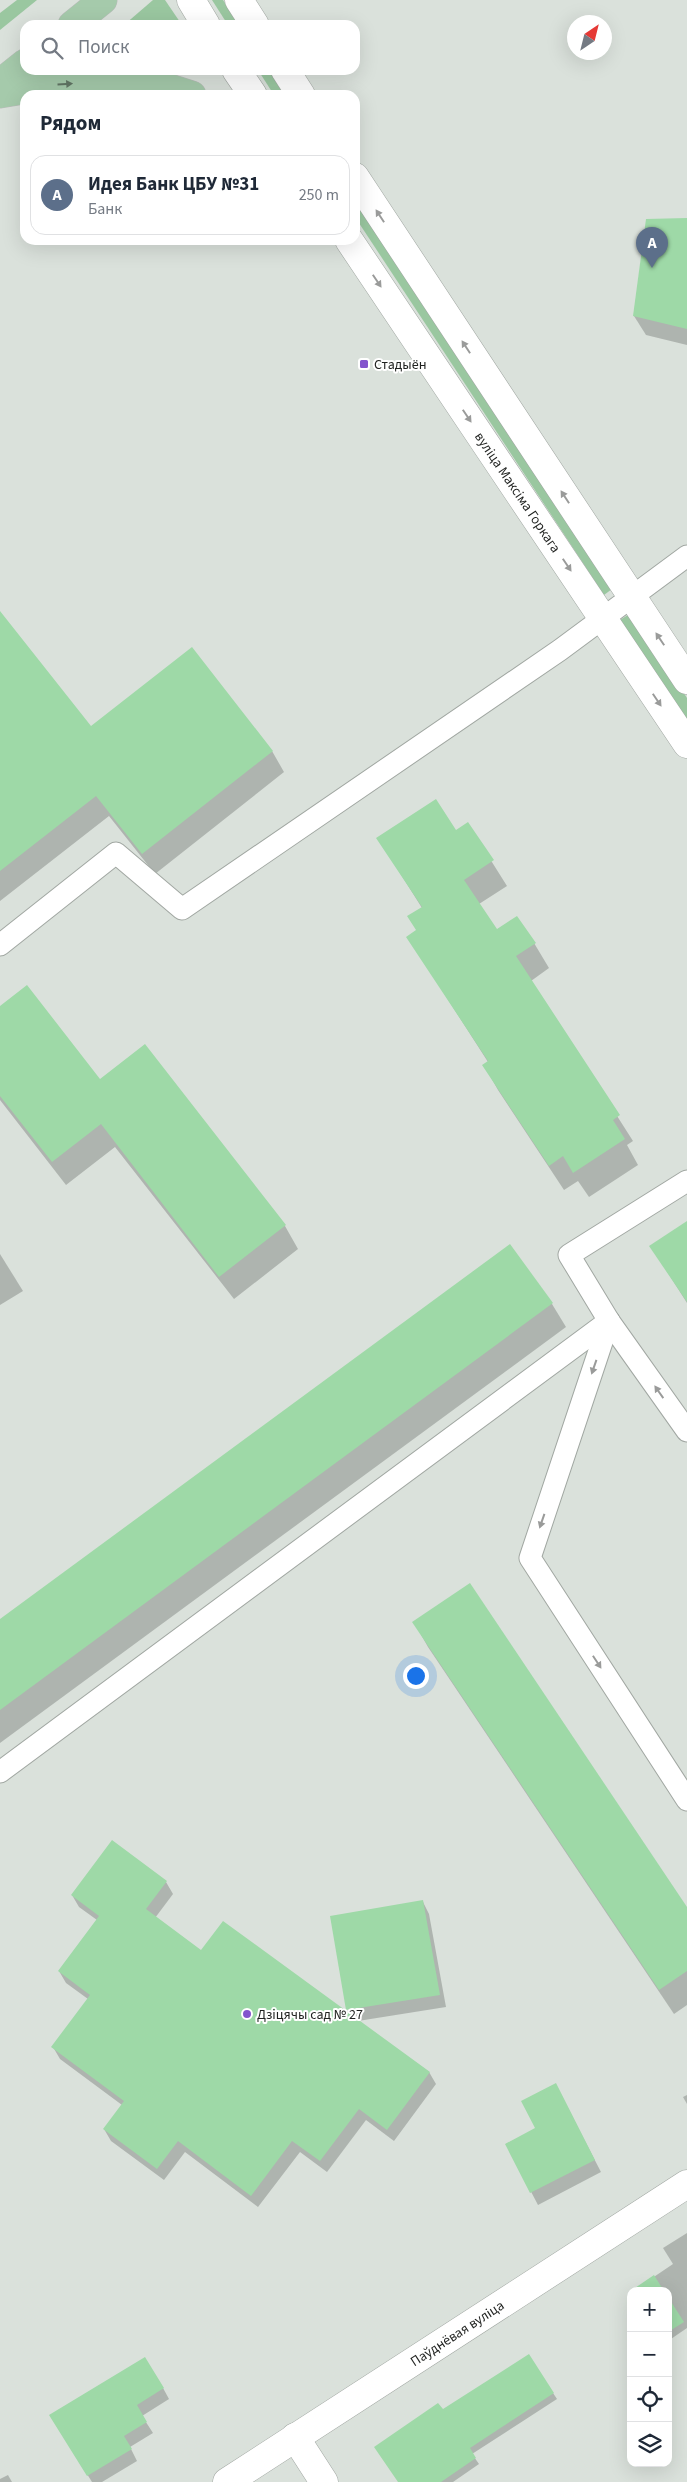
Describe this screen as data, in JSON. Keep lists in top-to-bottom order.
{
  "streets": {
    "street": ["вуліца Максіма Горкага", "Паўднёвая вуліца"]
  },
  "places": {
    "transit": ["Стадыён"],
    "other": ["Дзіцячы сад № 27"]
  },
  "north": "top right",
  "page": {
    "search": "Поиск",
    "heading": "Рядом",
    "list": [
      {
        "mark": "A",
        "name": "Идея Банк ЦБУ №31",
        "note": "Банк",
        "value": "250 m"
      }
    ],
    "pins": "A",
    "map_buttons": ["+", "−"]
  }
}
